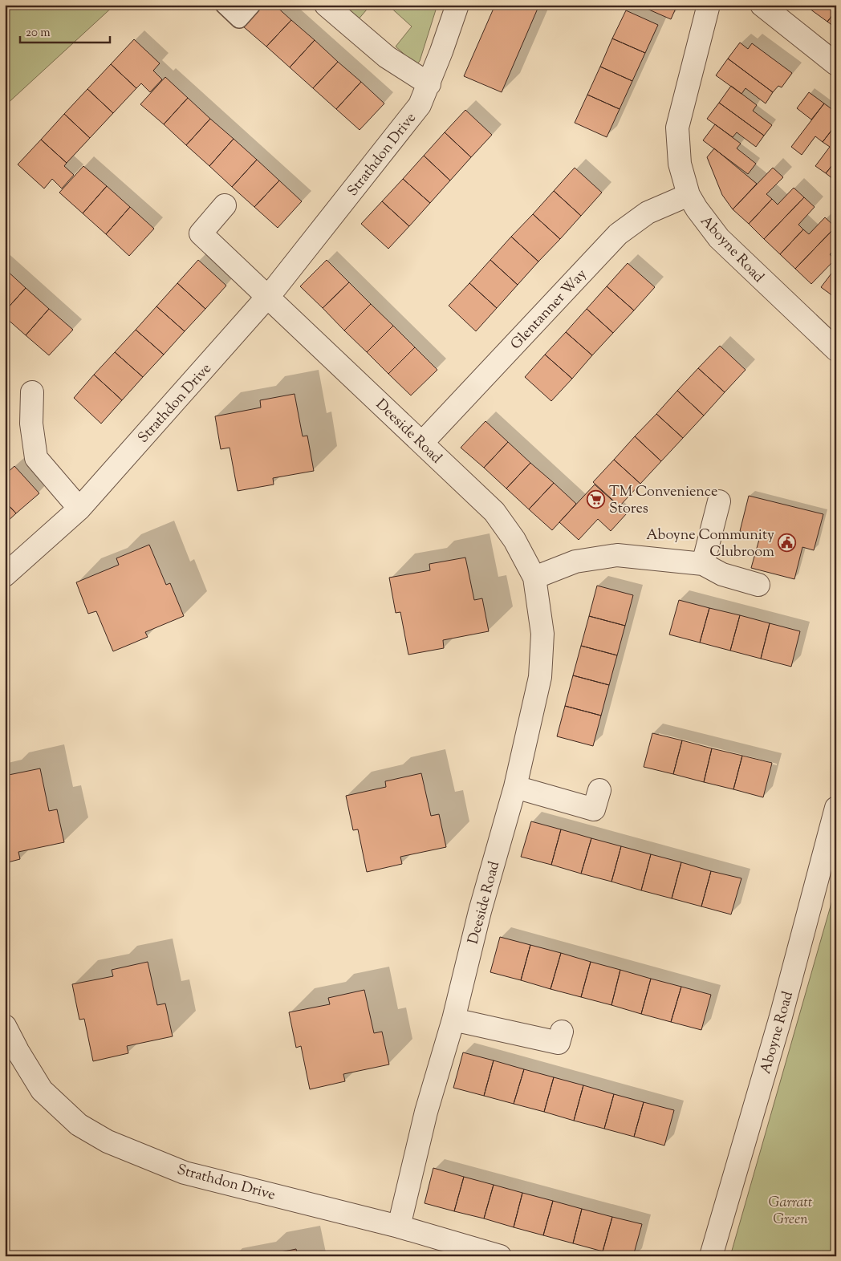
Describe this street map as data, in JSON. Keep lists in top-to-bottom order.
{
  "streets": {
    "street": [
      "Strathdon Drive",
      "Aboyne Road",
      "Glentanner Way",
      "Deeside Road"
    ]
  },
  "crossings": [
    ["Strathdon Drive", "Deeside Road"],
    ["Aboyne Road", "Glentanner Way"],
    ["Glentanner Way", "Deeside Road"]
  ],
  "parks": ["Garratt Green"],
  "places": {
    "supermarket": ["TM Convenience Stores"],
    "public building": ["Aboyne Community Clubroom"]
  },
  "scale_bar": "20 m"
}
